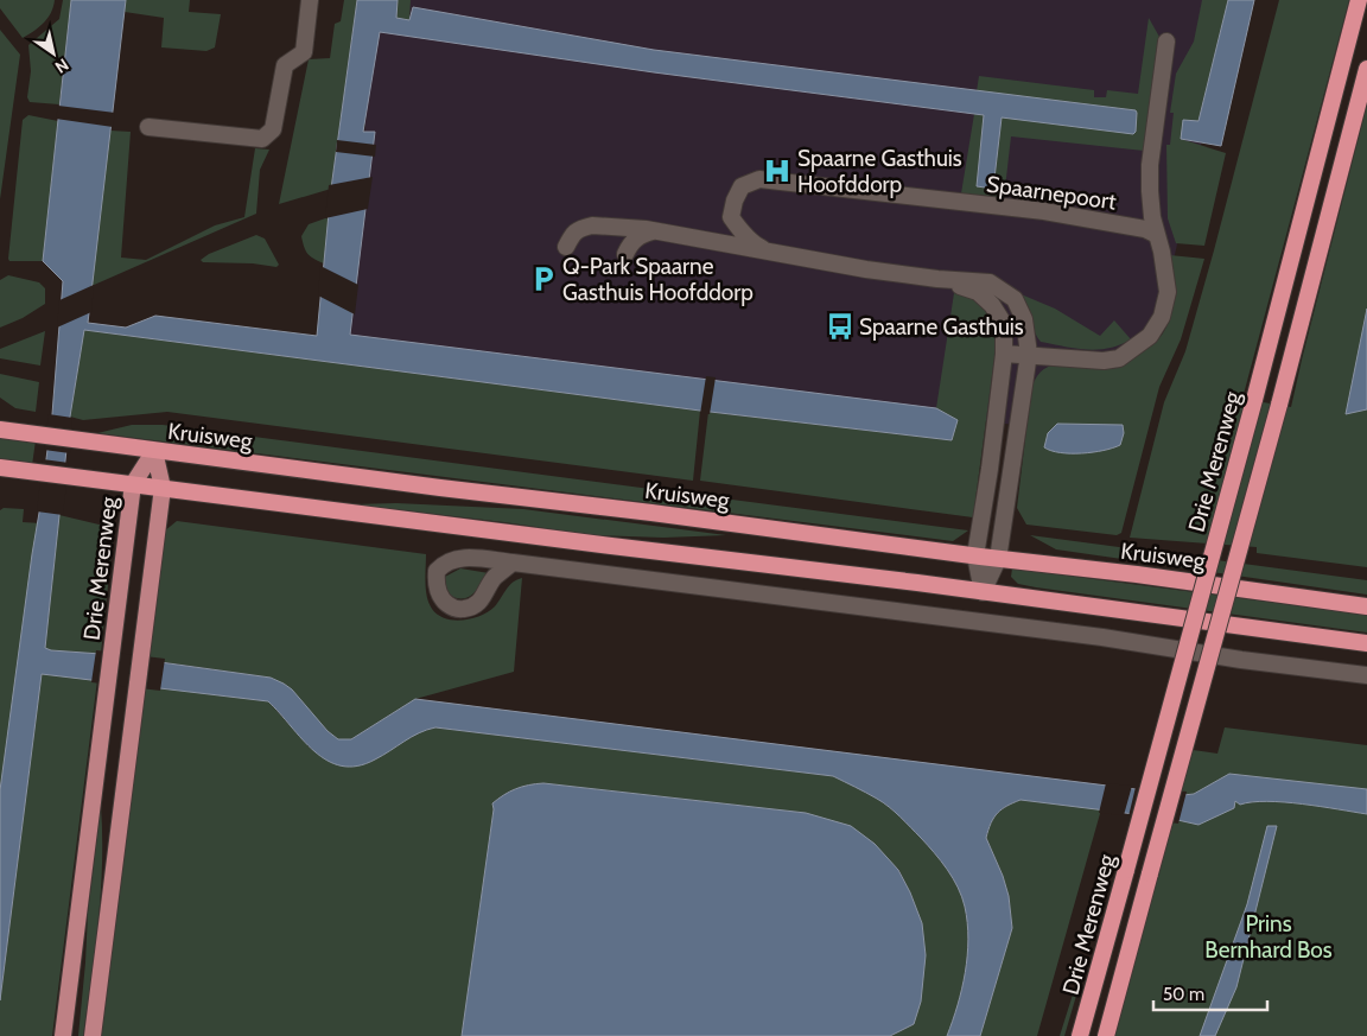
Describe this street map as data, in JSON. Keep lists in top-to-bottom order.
{
  "streets": {
    "highway": ["Kruisweg", "Drie Merenweg"],
    "street": ["Spaarnepoort"]
  },
  "crossings": [
    ["Spaarnepoort", "Kruisweg"],
    ["Kruisweg", "Drie Merenweg"]
  ],
  "parks": ["Prins Bernhard Bos"],
  "places": {
    "hospital": ["Spaarne Gasthuis Hoofddorp"],
    "parking": ["Q-Park Spaarne Gasthuis Hoofddorp"],
    "bus stop": ["Spaarne Gasthuis"]
  },
  "scale_bar": "50 m",
  "north": "bottom right"
}
